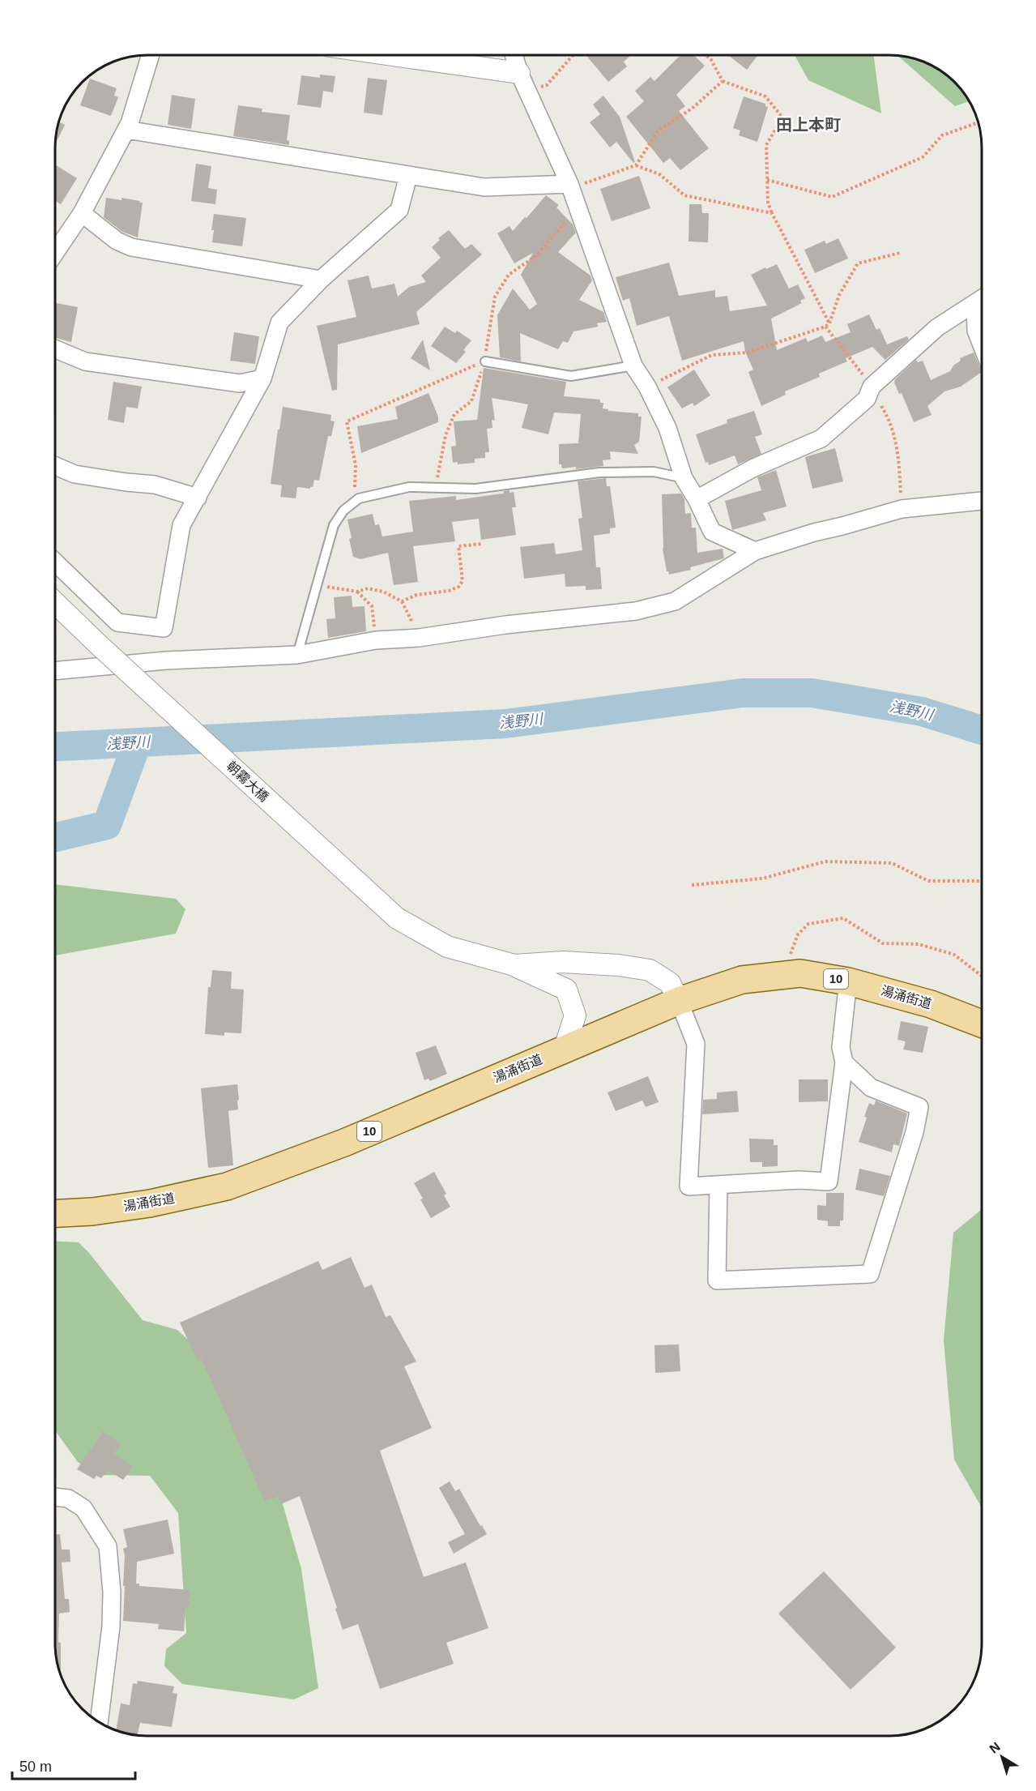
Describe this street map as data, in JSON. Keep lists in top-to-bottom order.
{
  "streets": {
    "main road": ["10", "湯涌街道"],
    "street": ["朝霧大橋"]
  },
  "districts": ["田上本町"],
  "water": ["浅野川"],
  "scale_bar": "50 m",
  "north": "top left"
}
